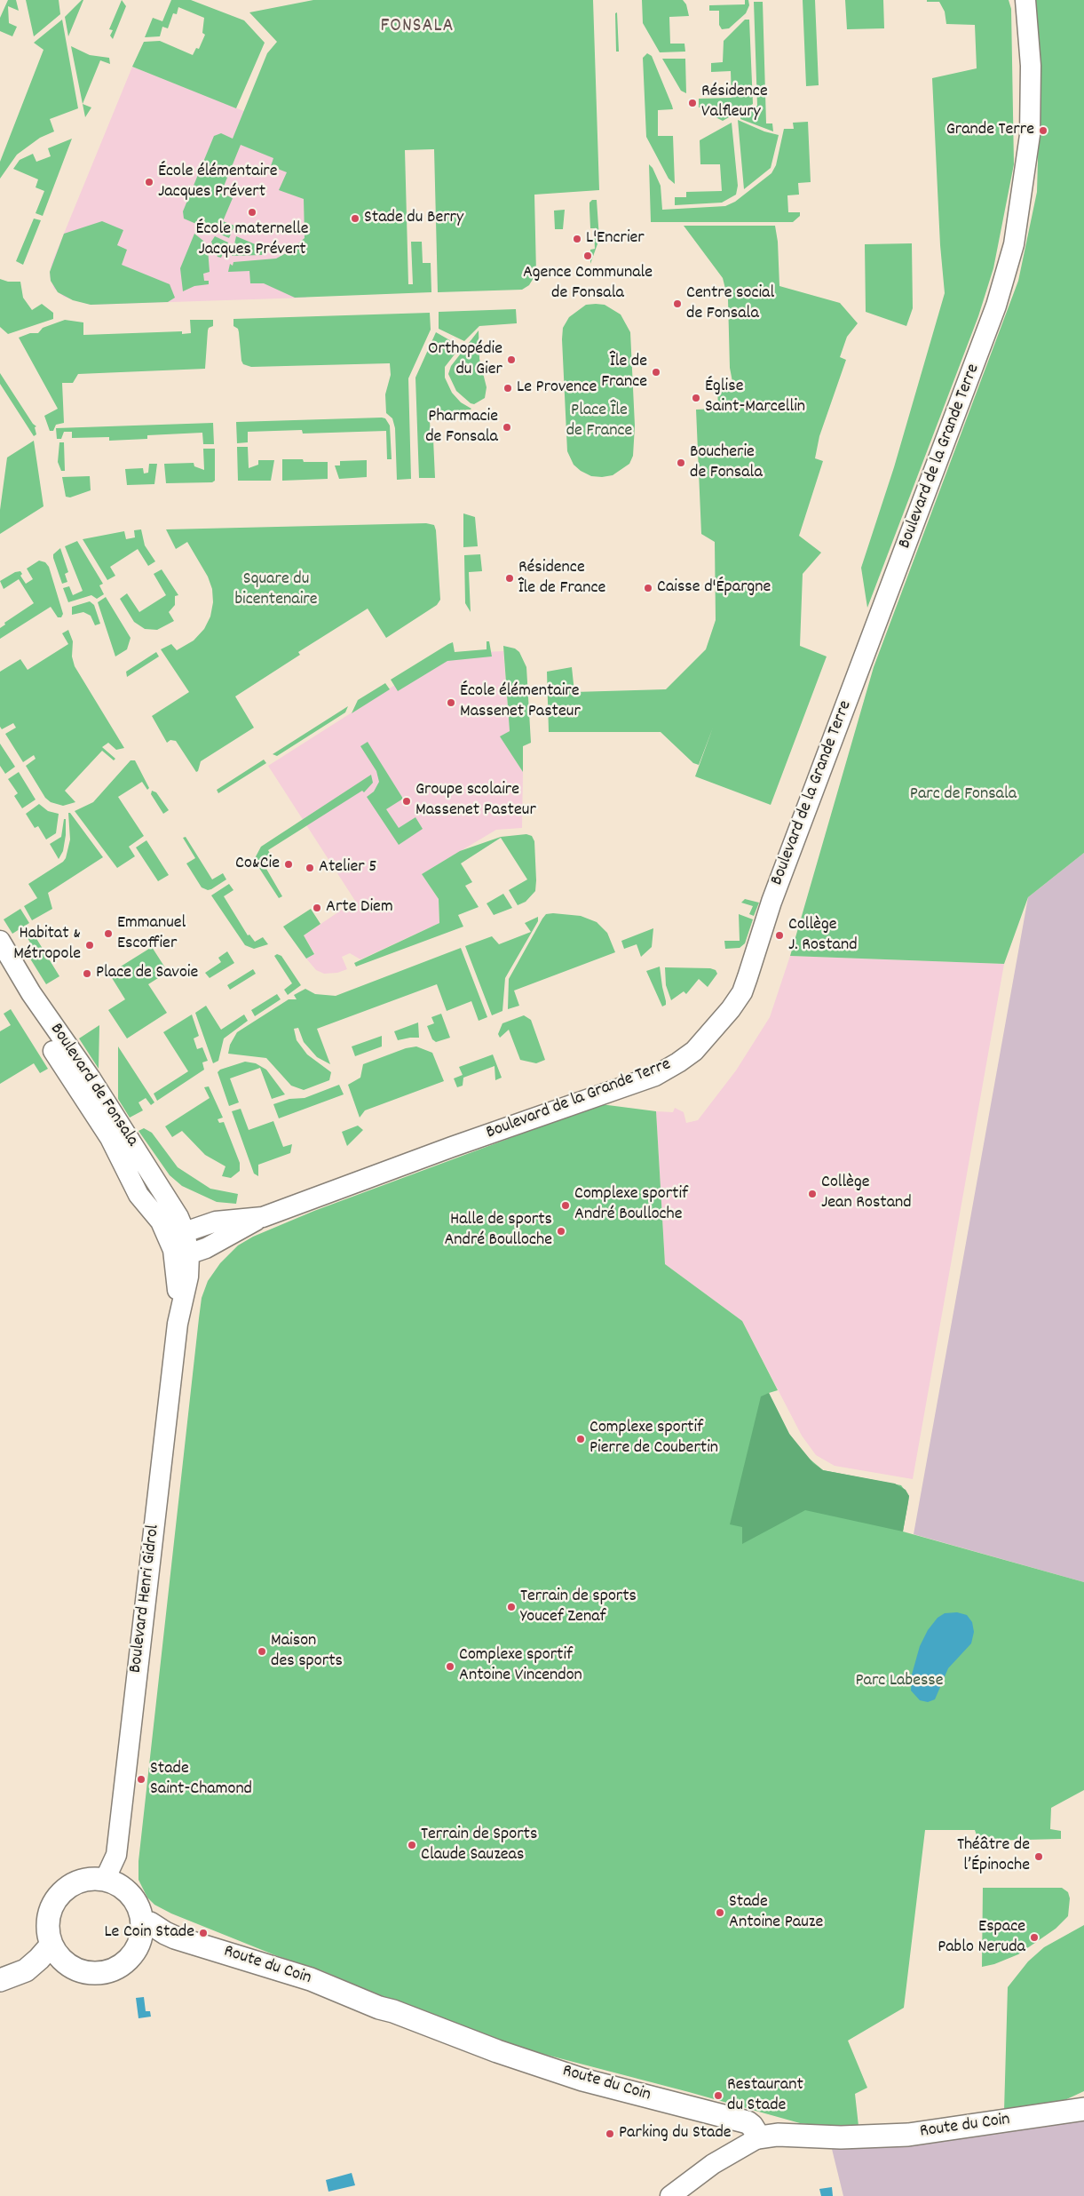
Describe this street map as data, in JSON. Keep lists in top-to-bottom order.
{
  "streets": {
    "main road": ["Route du Coin"],
    "street": ["Boulevard de la Grande Terre", "Boulevard de Fonsala", "Boulevard Henri Gidrol"]
  },
  "crossings": [
    ["Boulevard de la Grande Terre", "Boulevard de Fonsala"],
    ["Boulevard de la Grande Terre", "Boulevard Henri Gidrol"],
    ["Boulevard de Fonsala", "Boulevard Henri Gidrol"],
    ["Boulevard Henri Gidrol", "Route du Coin"]
  ],
  "districts": ["FONSALA"],
  "parks": [
    "Place Île de France",
    "Square du bicentenaire",
    "Parc de Fonsala",
    "Parc Labesse"
  ],
  "places": [
    "Résidence Valfleury",
    "Grande Terre",
    "École élémentaire Jacques Prévert",
    "École maternelle Jacques Prévert",
    "Stade du Berry",
    "L'Encrier",
    "Agence Communale de Fonsala",
    "Centre social de Fonsala",
    "Orthopédie du Gier",
    "Île de France",
    "Le Provence",
    "Église Saint-Marcellin",
    "Pharmacie de Fonsala",
    "Boucherie de Fonsala",
    "Résidence Île de France",
    "Caisse d'Épargne",
    "École élémentaire Massenet Pasteur",
    "Groupe scolaire Massenet Pasteur",
    "Co&Cie",
    "Atelier 5",
    "Arte Diem",
    "Emmanuel Escoffier",
    "Collège J. Rostand",
    "Habitat & Métropole",
    "Place de Savoie",
    "Collège Jean Rostand",
    "Complexe sportif André Boulloche",
    "Halle de sports André Boulloche",
    "Complexe sportif Pierre de Coubertin",
    "Terrain de sports Youcef Zenaf",
    "Maison des sports",
    "Complexe sportif Antoine Vincendon",
    "Stade Saint-Chamond",
    "Terrain de Sports Claude Sauzeas",
    "Théâtre de l’Épinoche",
    "Stade Antoine Pauze",
    "Le Coin Stade",
    "Espace Pablo Neruda",
    "Restaurant du Stade",
    "Parking du Stade"
  ]
}
